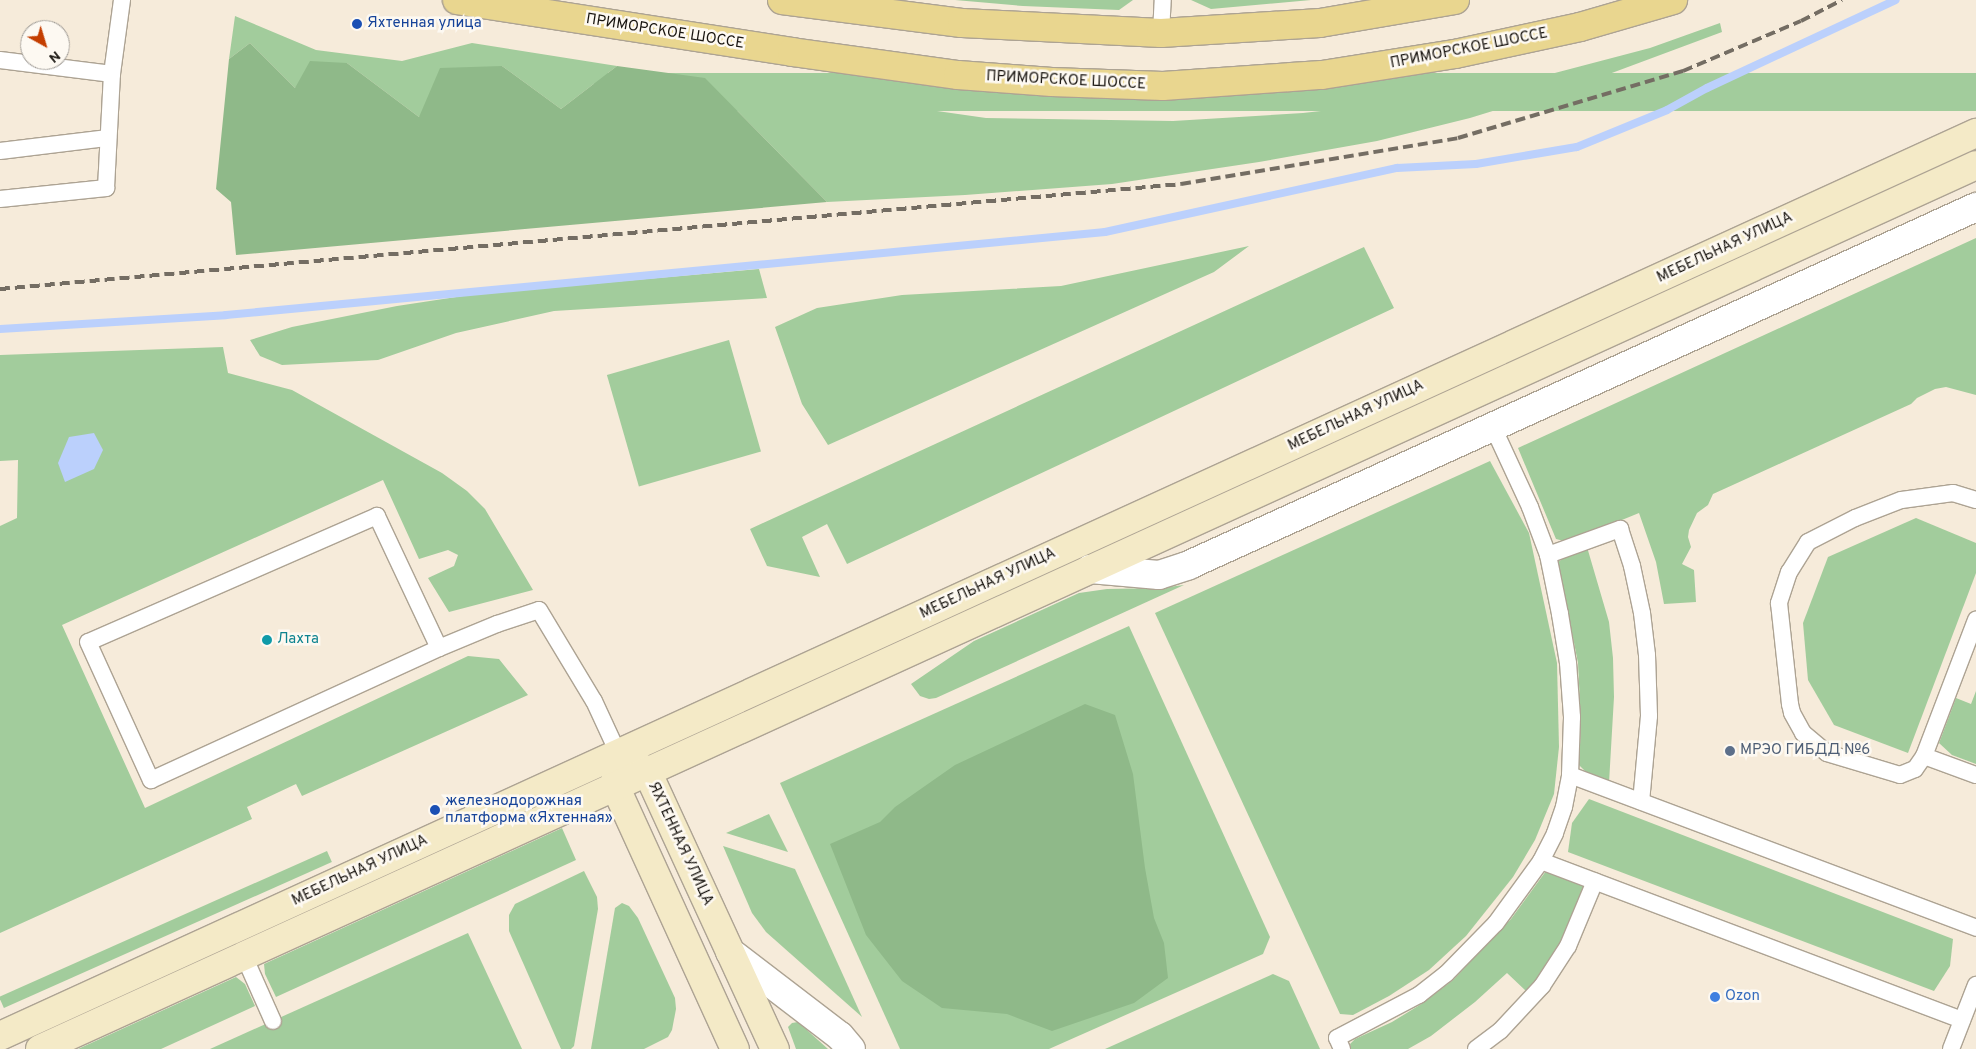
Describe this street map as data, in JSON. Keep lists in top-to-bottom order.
{
  "streets": {
    "main road": ["ПРИМОРСКОЕ ШОССЕ"],
    "street": ["МЕБЕЛЬНАЯ УЛИЦА", "ЯХТЕННАЯ УЛИЦА"]
  },
  "crossings": [
    ["МЕБЕЛЬНАЯ УЛИЦА", "ЯХТЕННАЯ УЛИЦА"]
  ],
  "places": [
    "Яхтенная улица",
    "Лахта",
    "МРЭО ГИБДД №6",
    "железнодорожная платформа «Яхтенная»",
    "Ozon"
  ],
  "north": "bottom right"
}
